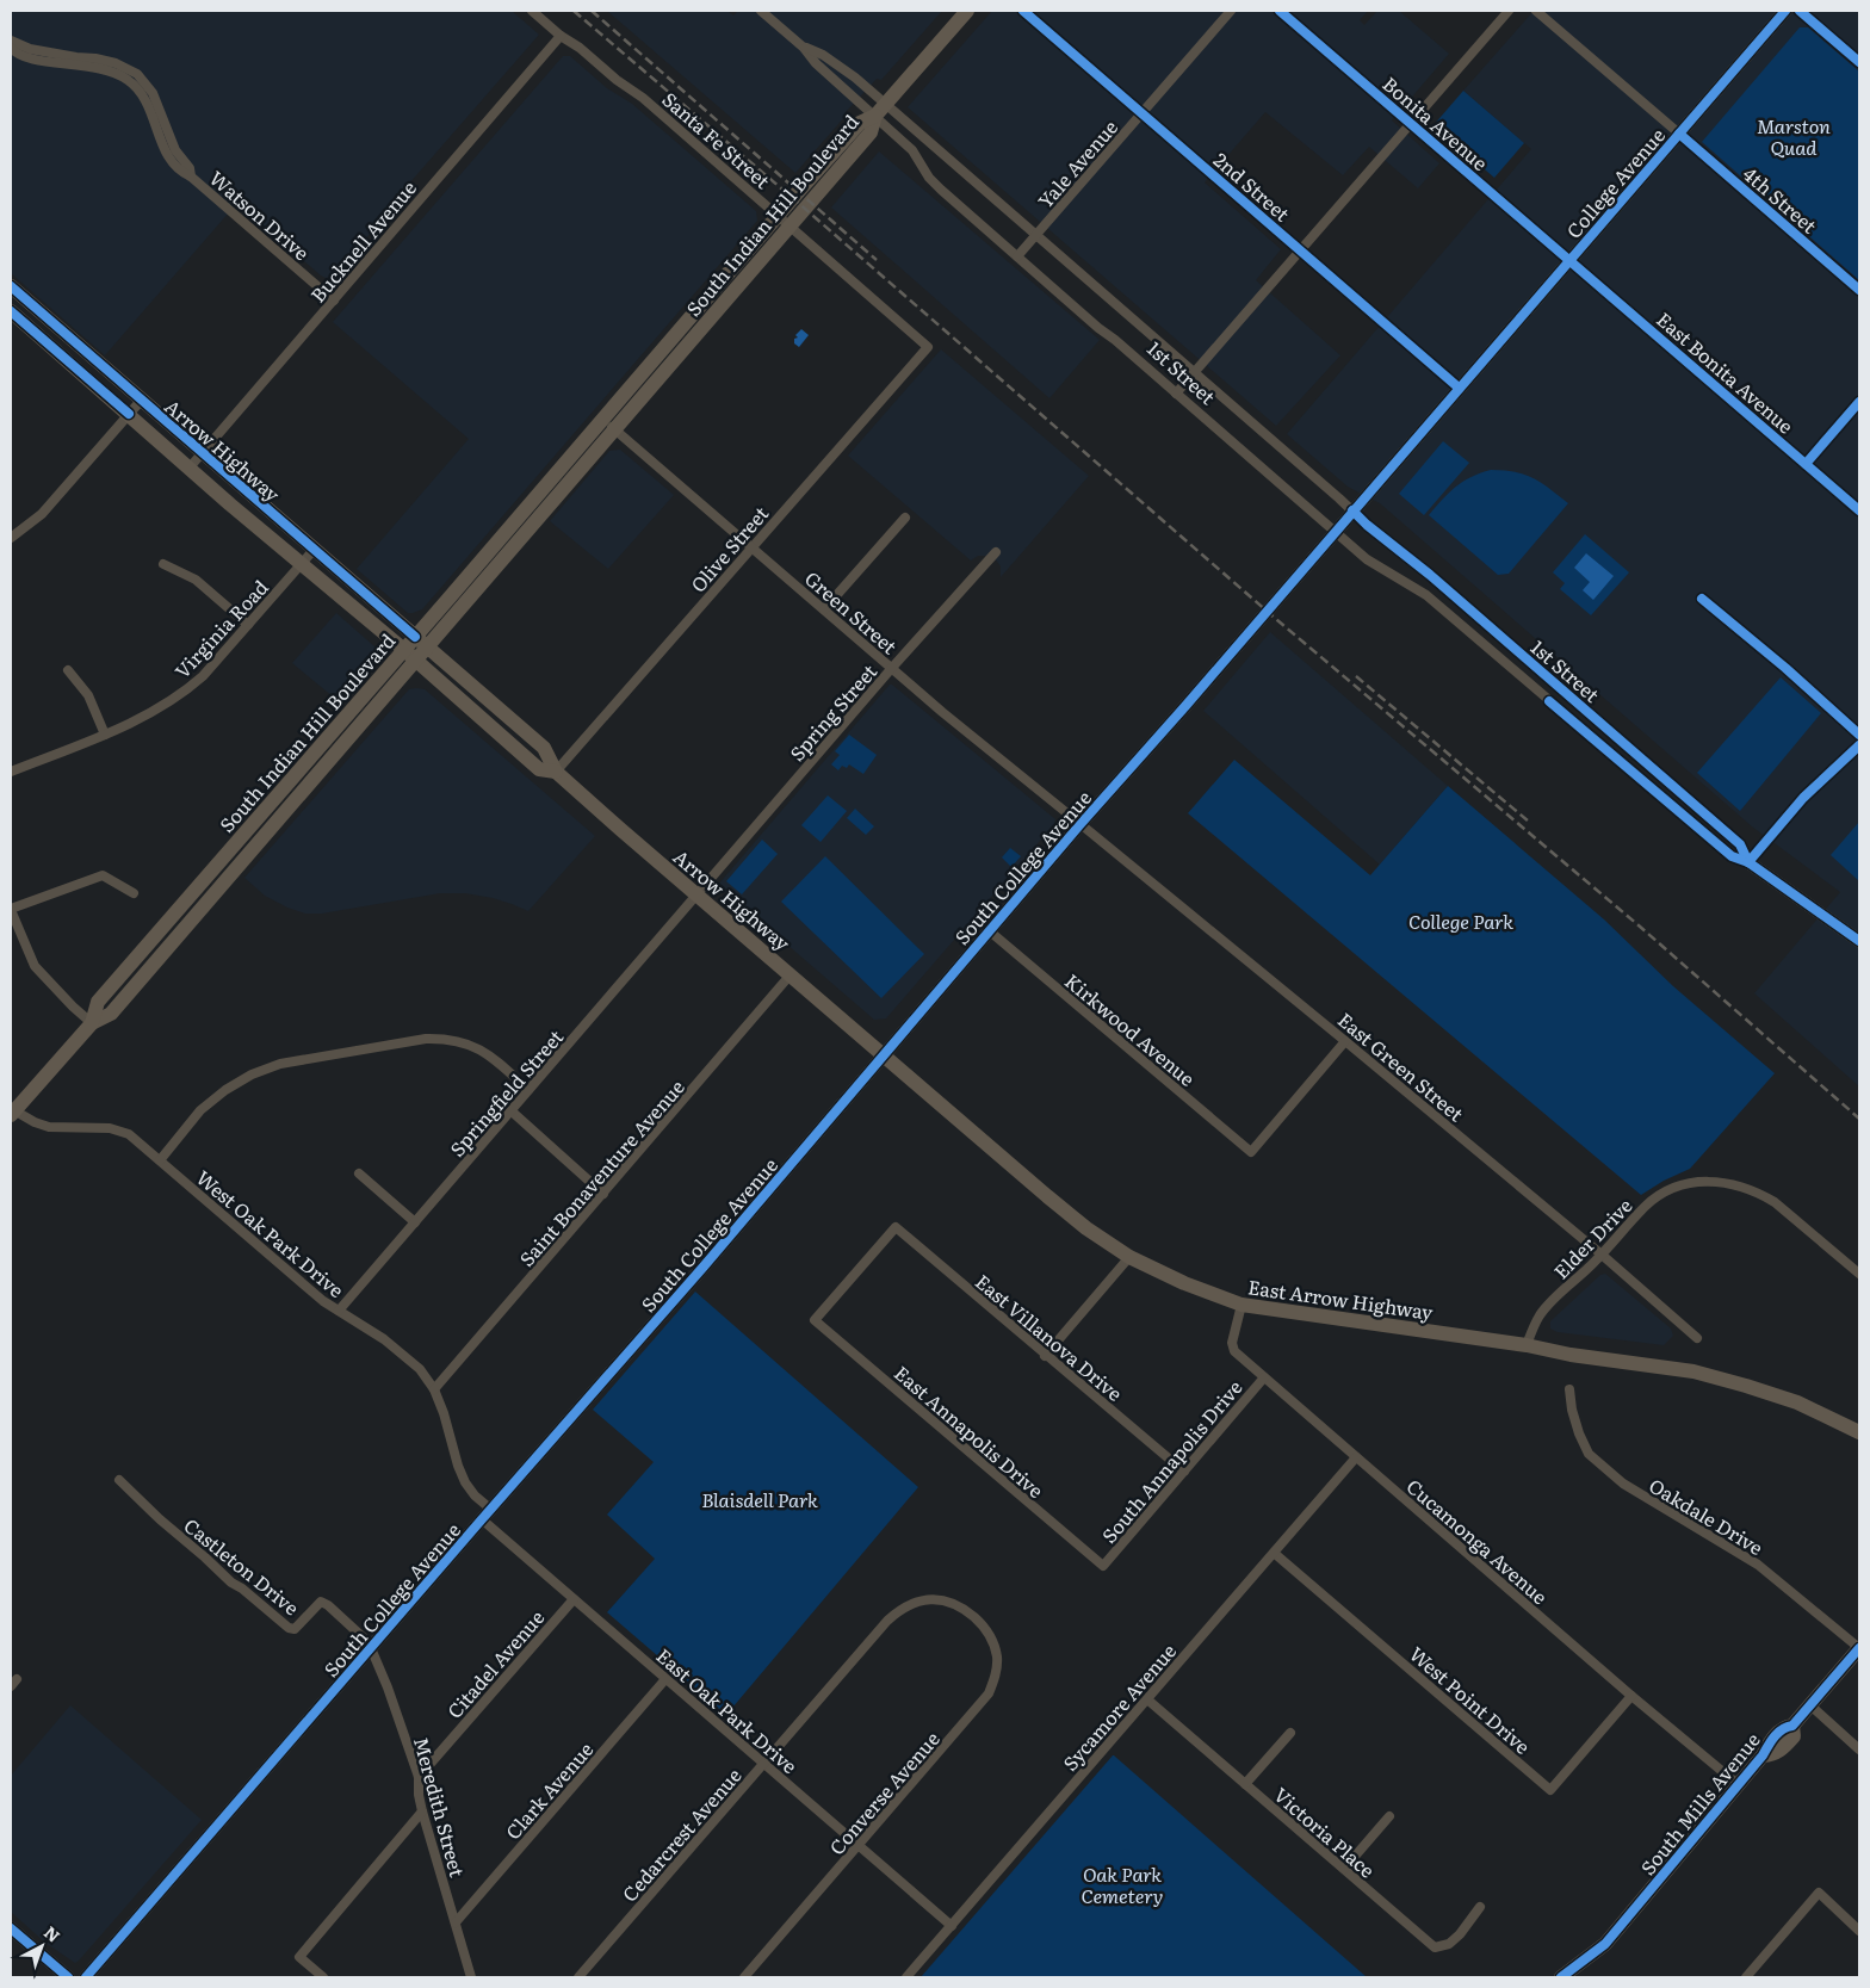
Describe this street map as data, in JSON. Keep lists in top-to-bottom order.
{
  "streets": {
    "main road": [
      "South Indian Hill Boulevard",
      "Arrow Highway",
      "East Arrow Highway",
      "South Mills Avenue"
    ],
    "street": [
      "Bonita Avenue",
      "Santa Fe Street",
      "Yale Avenue",
      "College Avenue",
      "2nd Street",
      "Watson Drive",
      "Bucknell Avenue",
      "1st Street",
      "East Bonita Avenue",
      "Olive Street",
      "Green Street",
      "Virginia Road",
      "Spring Street",
      "South College Avenue",
      "Kirkwood Avenue",
      "East Green Street",
      "Springfield Street",
      "Saint Bonaventure Avenue",
      "West Oak Park Drive",
      "Elder Drive",
      "East Villanova Drive",
      "East Annapolis Drive",
      "South Annapolis Drive",
      "Oakdale Drive",
      "Cucamonga Avenue",
      "Castleton Drive",
      "Citadel Avenue",
      "West Point Drive",
      "Sycamore Avenue",
      "East Oak Park Drive",
      "Clark Avenue",
      "Converse Avenue",
      "Meredith Street",
      "Victoria Place",
      "Cedarcrest Avenue"
    ],
    "cycle path": ["4th Street"]
  },
  "crossings": [
    ["Bonita Avenue", "College Avenue"],
    ["Bonita Avenue", "East Bonita Avenue"],
    ["Santa Fe Street", "South Indian Hill Boulevard"],
    ["Santa Fe Street", "Bucknell Avenue"],
    ["Santa Fe Street", "Olive Street"],
    ["Yale Avenue", "2nd Street"],
    ["Yale Avenue", "1st Street"],
    ["College Avenue", "2nd Street"],
    ["College Avenue", "1st Street"],
    ["College Avenue", "East Bonita Avenue"],
    ["College Avenue", "South College Avenue"],
    ["Watson Drive", "Bucknell Avenue"],
    ["South Indian Hill Boulevard", "1st Street"],
    ["South Indian Hill Boulevard", "Arrow Highway"],
    ["South Indian Hill Boulevard", "Green Street"],
    ["South Indian Hill Boulevard", "West Oak Park Drive"],
    ["Bucknell Avenue", "Arrow Highway"],
    ["1st Street", "South College Avenue"],
    ["Arrow Highway", "Olive Street"],
    ["Arrow Highway", "Virginia Road"],
    ["Arrow Highway", "Spring Street"],
    ["Arrow Highway", "South College Avenue"],
    ["Arrow Highway", "Springfield Street"],
    ["Arrow Highway", "Saint Bonaventure Avenue"],
    ["Arrow Highway", "East Arrow Highway"],
    ["Olive Street", "Green Street"],
    ["Green Street", "Spring Street"],
    ["Green Street", "South College Avenue"],
    ["Green Street", "East Green Street"],
    ["Spring Street", "Springfield Street"],
    ["South College Avenue", "Kirkwood Avenue"],
    ["South College Avenue", "East Green Street"],
    ["South College Avenue", "West Oak Park Drive"],
    ["South College Avenue", "East Arrow Highway"],
    ["South College Avenue", "Castleton Drive"],
    ["South College Avenue", "East Oak Park Drive"],
    ["South College Avenue", "Meredith Street"],
    ["Kirkwood Avenue", "East Green Street"],
    ["East Green Street", "Elder Drive"],
    ["Springfield Street", "West Oak Park Drive"],
    ["Saint Bonaventure Avenue", "West Oak Park Drive"],
    ["West Oak Park Drive", "East Oak Park Drive"],
    ["Elder Drive", "East Arrow Highway"],
    ["East Arrow Highway", "Cucamonga Avenue"],
    ["East Villanova Drive", "East Annapolis Drive"],
    ["East Villanova Drive", "South Annapolis Drive"],
    ["East Annapolis Drive", "South Annapolis Drive"],
    ["South Annapolis Drive", "Cucamonga Avenue"],
    ["Oakdale Drive", "South Mills Avenue"],
    ["Cucamonga Avenue", "West Point Drive"],
    ["Cucamonga Avenue", "Sycamore Avenue"],
    ["Cucamonga Avenue", "South Mills Avenue"],
    ["Castleton Drive", "Meredith Street"],
    ["Citadel Avenue", "East Oak Park Drive"],
    ["Citadel Avenue", "Meredith Street"],
    ["West Point Drive", "Sycamore Avenue"],
    ["Sycamore Avenue", "East Oak Park Drive"],
    ["Sycamore Avenue", "Victoria Place"],
    ["East Oak Park Drive", "Clark Avenue"],
    ["East Oak Park Drive", "Converse Avenue"],
    ["East Oak Park Drive", "Cedarcrest Avenue"],
    ["Clark Avenue", "Meredith Street"],
    ["Converse Avenue", "Cedarcrest Avenue"]
  ],
  "parks": [
    "Marston Quad",
    "College Park",
    "Blaisdell Park",
    "Oak Park Cemetery"
  ],
  "north": "top right"
}
